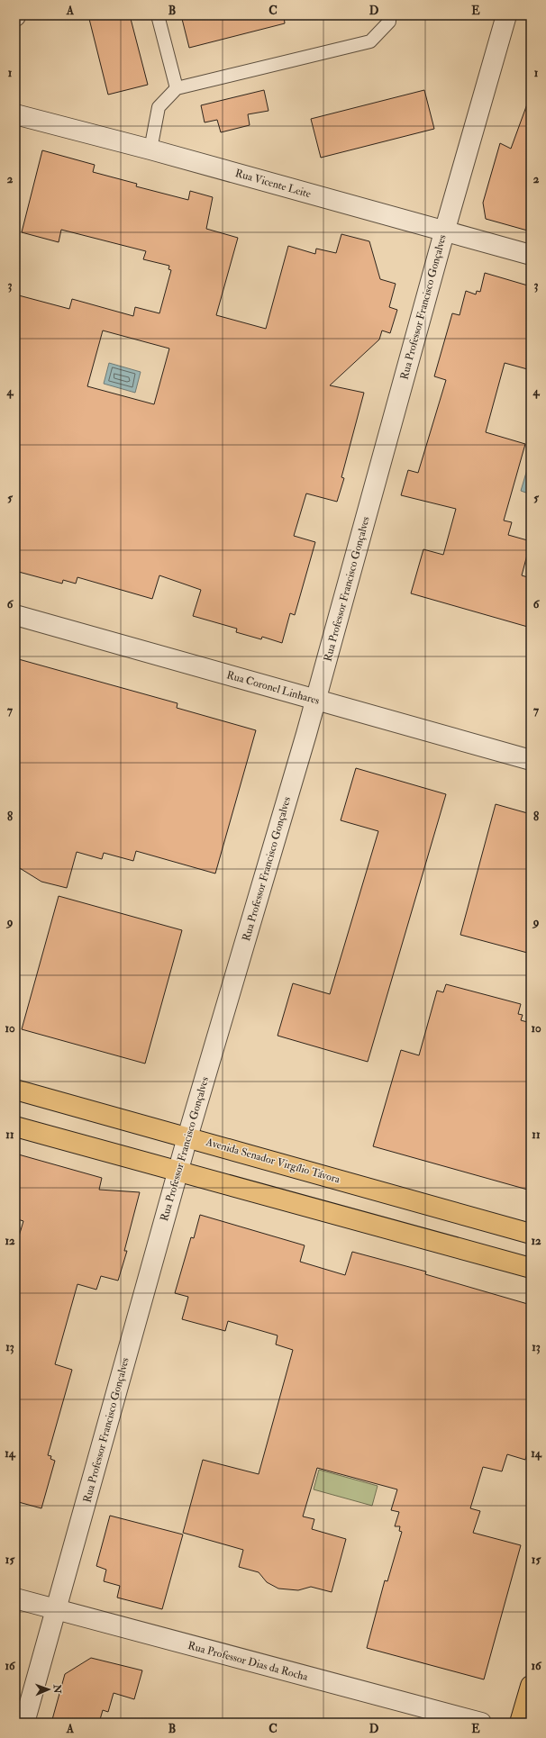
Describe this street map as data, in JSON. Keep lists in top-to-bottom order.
{
  "streets": {
    "main road": ["Avenida Senador Virgílio Távora"],
    "street": [
      "Rua Vicente Leite",
      "Rua Professor Francisco Gonçalves",
      "Rua Coronel Linhares",
      "Rua Professor Dias da Rocha"
    ]
  },
  "crossings": [
    ["Rua Vicente Leite", "Rua Professor Francisco Gonçalves"],
    ["Rua Professor Francisco Gonçalves", "Rua Coronel Linhares"],
    ["Rua Professor Francisco Gonçalves", "Avenida Senador Virgílio Távora"],
    ["Rua Professor Francisco Gonçalves", "Rua Professor Dias da Rocha"]
  ],
  "north": "right",
  "grid": {
    "columns": [
      "A",
      "B",
      "C",
      "D",
      "E"
    ],
    "rows": [
      "1",
      "2",
      "3",
      "4",
      "5",
      "6",
      "7",
      "8",
      "9",
      "10",
      "11",
      "12",
      "13",
      "14",
      "15",
      "16"
    ]
  }
}
